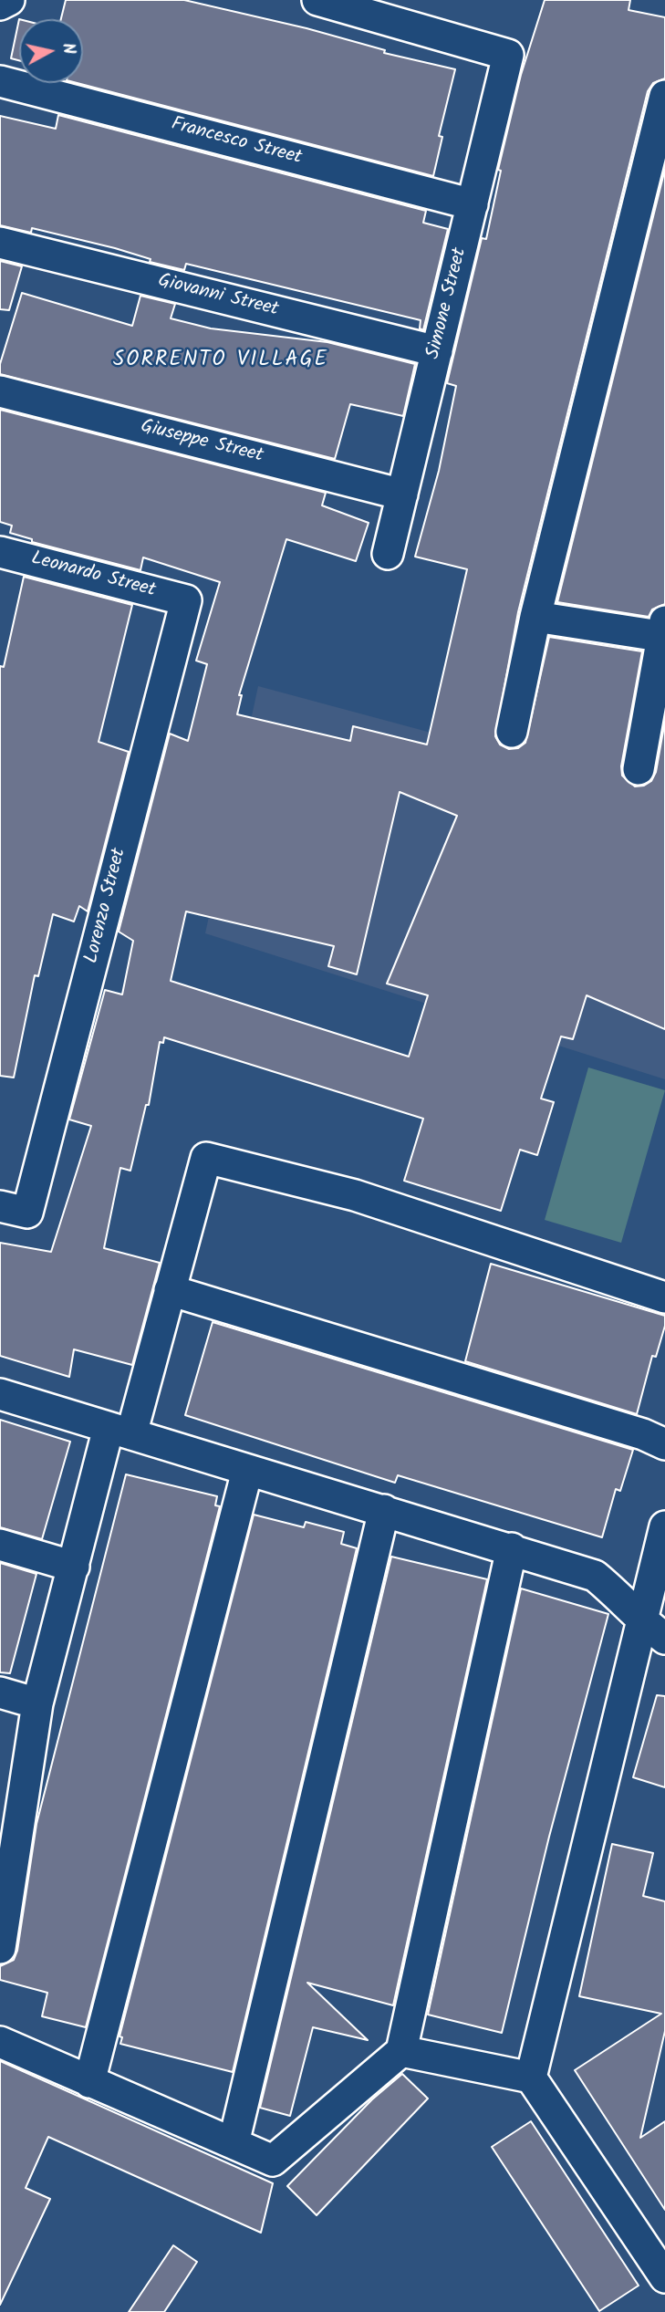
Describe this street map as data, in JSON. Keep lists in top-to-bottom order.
{
  "streets": {
    "street": [
      "Francesco Street",
      "Giovanni Street",
      "Simone Street",
      "Giuseppe Street",
      "Leonardo Street",
      "Lorenzo Street"
    ]
  },
  "crossings": [
    ["Francesco Street", "Simone Street"],
    ["Giovanni Street", "Simone Street"],
    ["Simone Street", "Giuseppe Street"],
    ["Leonardo Street", "Lorenzo Street"]
  ],
  "districts": ["SORRENTO VILLAGE"],
  "north": "right"
}
